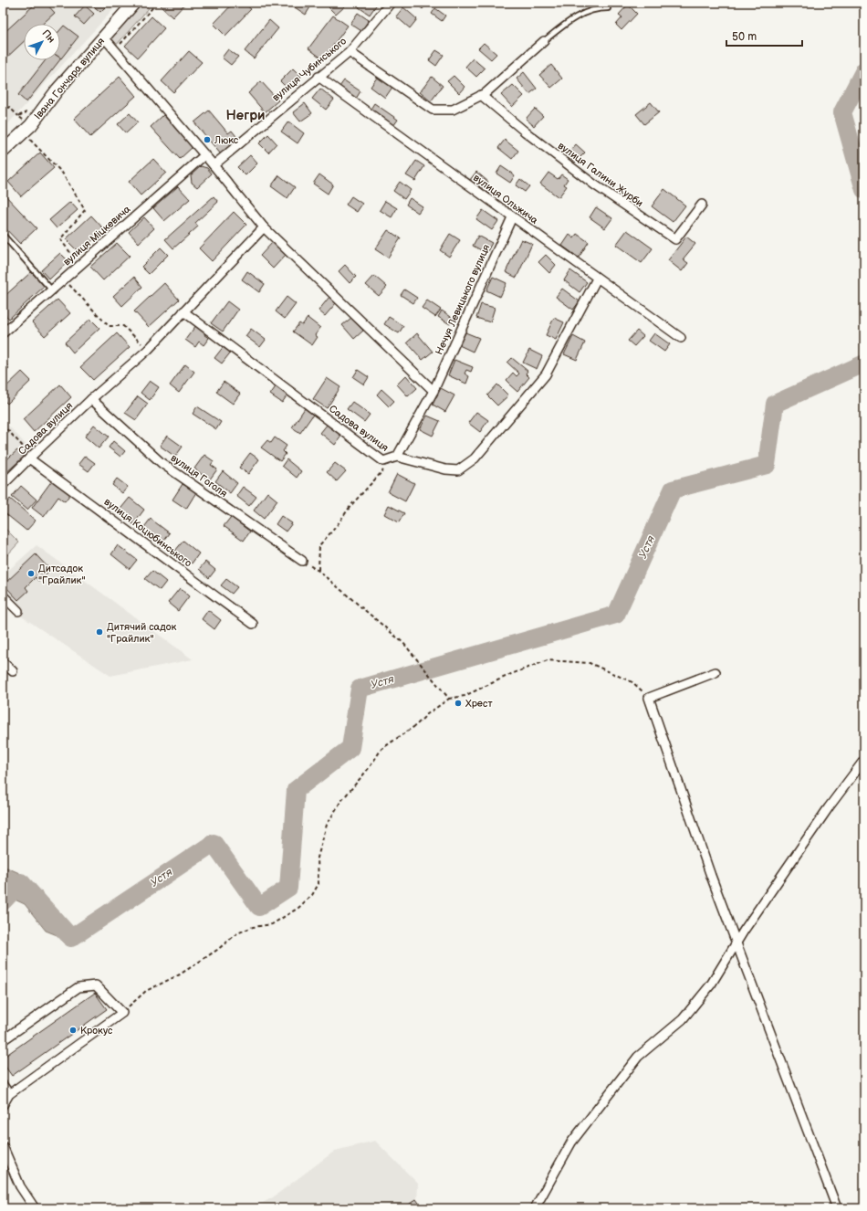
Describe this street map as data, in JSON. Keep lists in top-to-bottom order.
{
  "streets": {
    "street": [
      "вулиця Чубинського",
      "Івана Гончара вулиця",
      "вулиця Галини Журби",
      "вулиця Ольжича",
      "вулиця Міцкевича",
      "Нечуя Левицького вулиця",
      "Садова вулиця",
      "вулиця Гоголя",
      "вулиця Коцюбинського"
    ]
  },
  "crossings": [
    ["вулиця Чубинського", "вулиця Ольжича"],
    ["вулиця Ольжича", "Нечуя Левицького вулиця"],
    ["Нечуя Левицького вулиця", "Садова вулиця"],
    ["Садова вулиця", "вулиця Гоголя"],
    ["Садова вулиця", "вулиця Коцюбинського"]
  ],
  "districts": ["Негри"],
  "water": ["Устя"],
  "places": [
    "Люкс",
    "Дитсадок \"Грайлик\"",
    "Дитячий садок \"Грайлик\"",
    "Хрест",
    "Крокус"
  ],
  "scale_bar": "50 m",
  "north": "top right"
}
